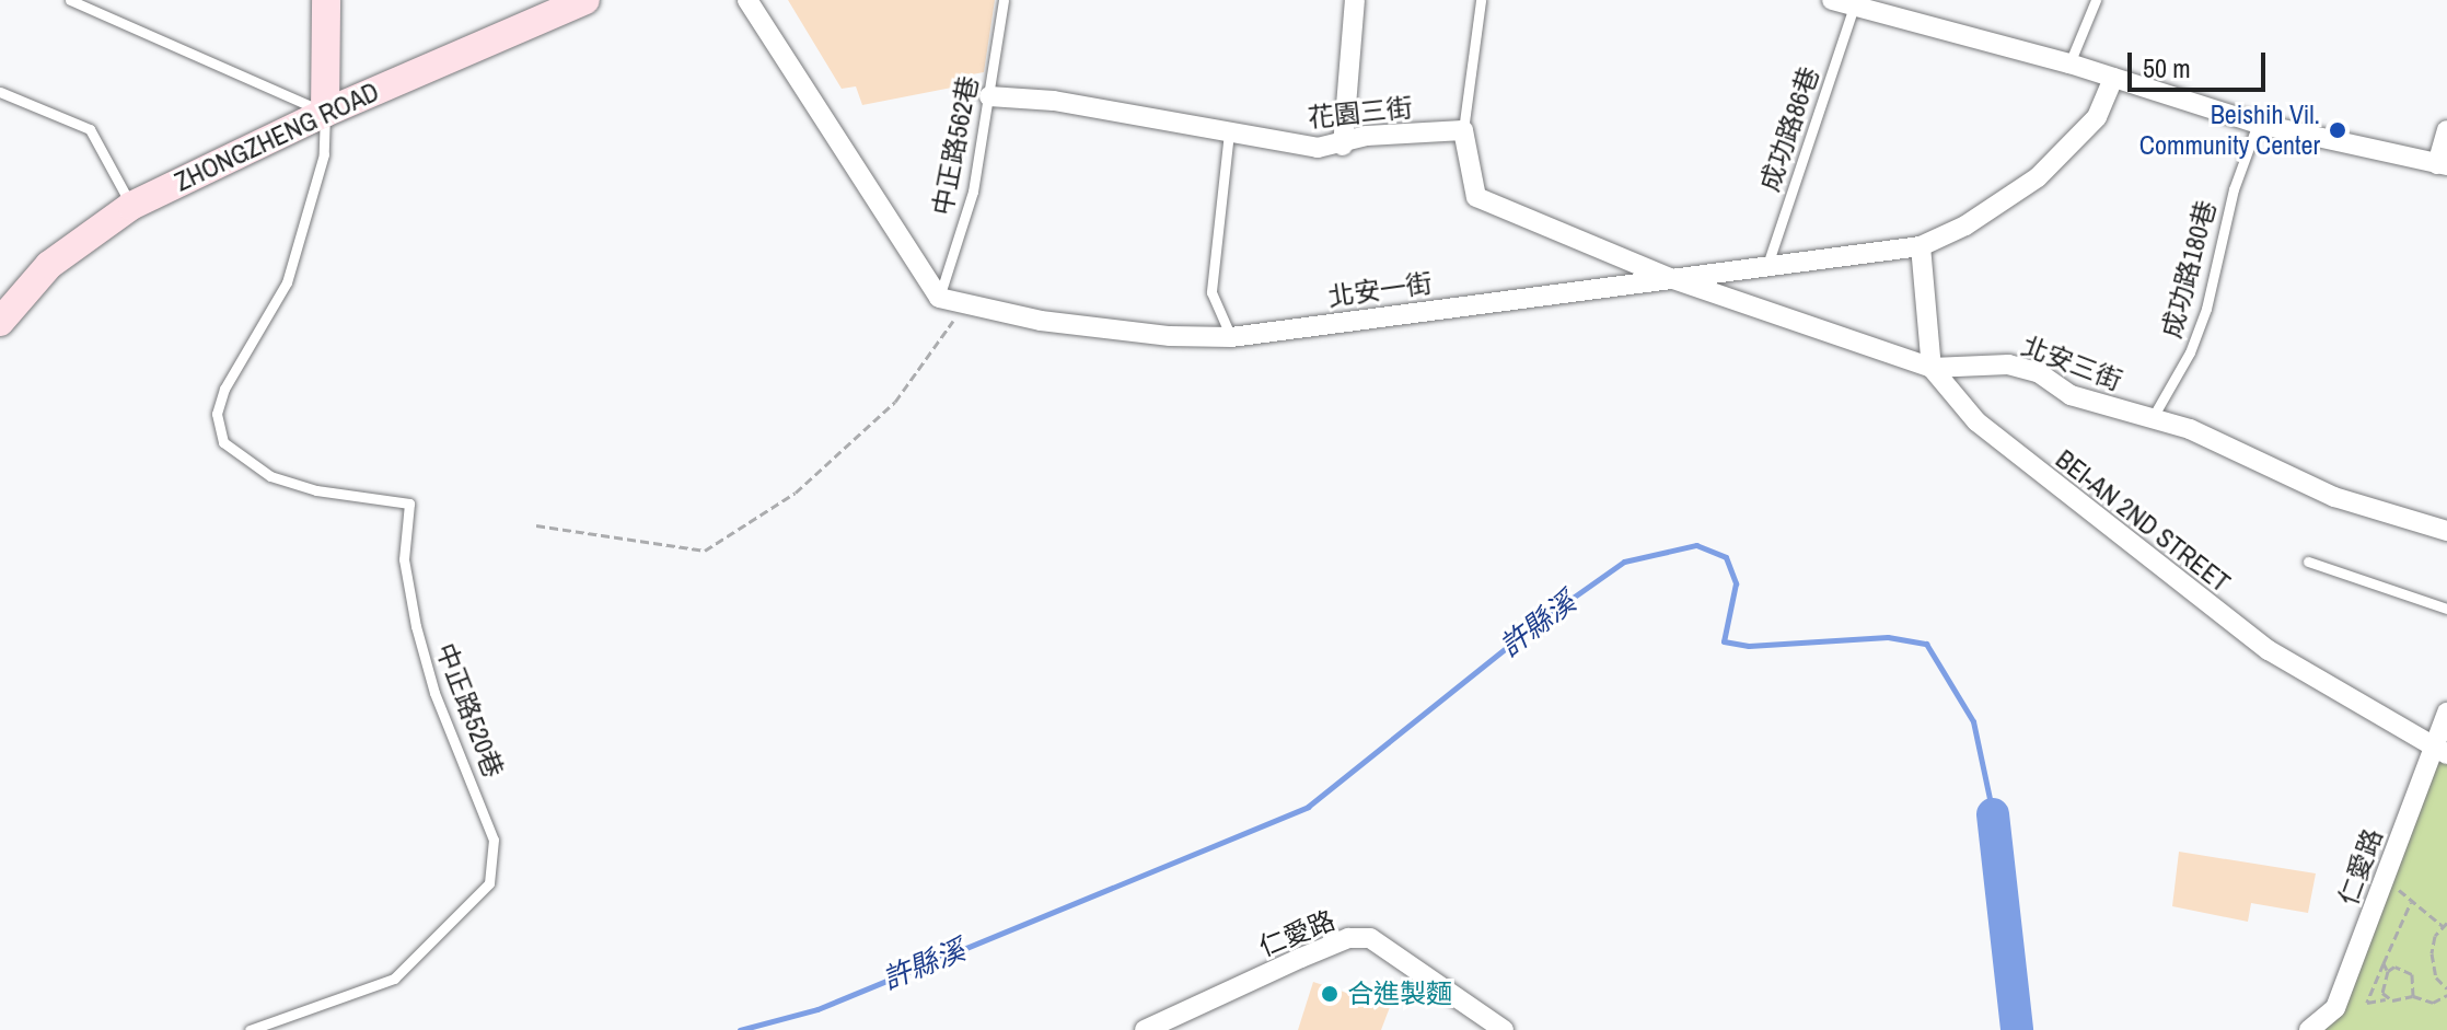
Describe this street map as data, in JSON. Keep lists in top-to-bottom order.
{
  "streets": {
    "main road": ["ZHONGZHENG ROAD"],
    "street": [
      "花園三街",
      "北安一街",
      "北安三街",
      "BEI-AN 2ND STREET",
      "仁愛路"
    ],
    "lane": [
      "成功路86巷",
      "中正路562巷",
      "成功路180巷",
      "中正路520巷"
    ]
  },
  "crossings": [
    ["花園三街", "中正路562巷"],
    ["成功路86巷", "北安一街"],
    ["ZHONGZHENG ROAD", "中正路520巷"],
    ["中正路562巷", "北安一街"],
    ["成功路180巷", "北安三街"],
    ["北安一街", "北安三街"],
    ["北安三街", "BEI-AN 2ND STREET"],
    ["BEI-AN 2ND STREET", "仁愛路"]
  ],
  "water": ["許縣溪"],
  "places": ["Beishih Vil. Community Center", "合進製麵"],
  "scale_bar": "50 m"
}
